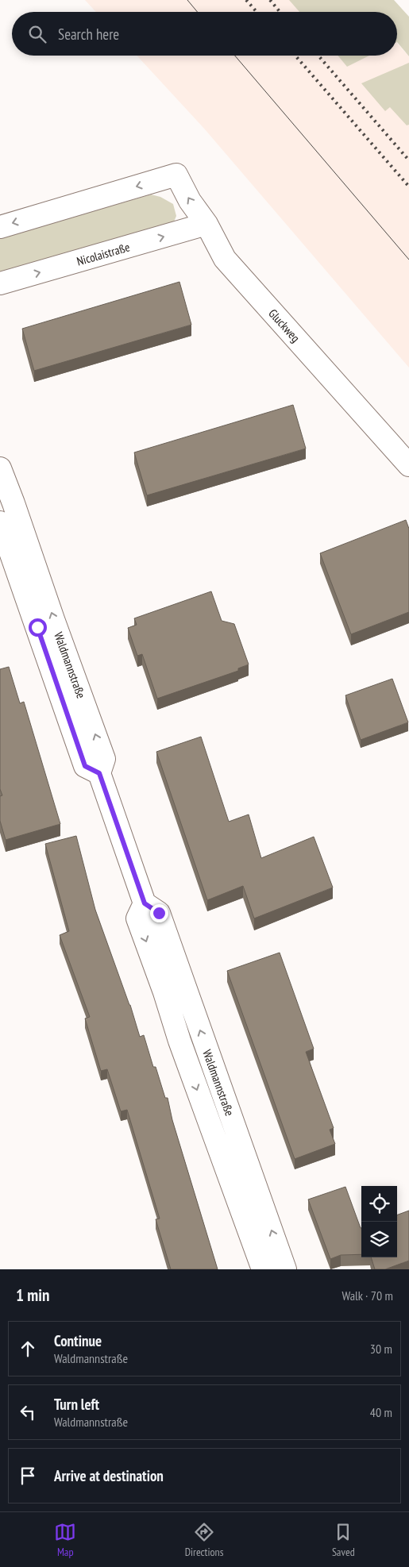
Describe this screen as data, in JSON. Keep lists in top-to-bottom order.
{
  "streets": {
    "street": ["Nicolaistraße", "Gluckweg", "Waldmannstraße"]
  },
  "crossings": [
    ["Nicolaistraße", "Gluckweg"]
  ],
  "one_way": ["Nicolaistraße", "Gluckweg"],
  "page": {
    "search": "Search here",
    "heading": ["1 min", "Walk · 70 m"],
    "list": [
      ["Continue", "Waldmannstraße", "30 m"],
      ["Turn left", "Waldmannstraße", "40 m"],
      "Arrive at destination"
    ],
    "nav": ["Map", "Directions", "Saved"]
  }
}
